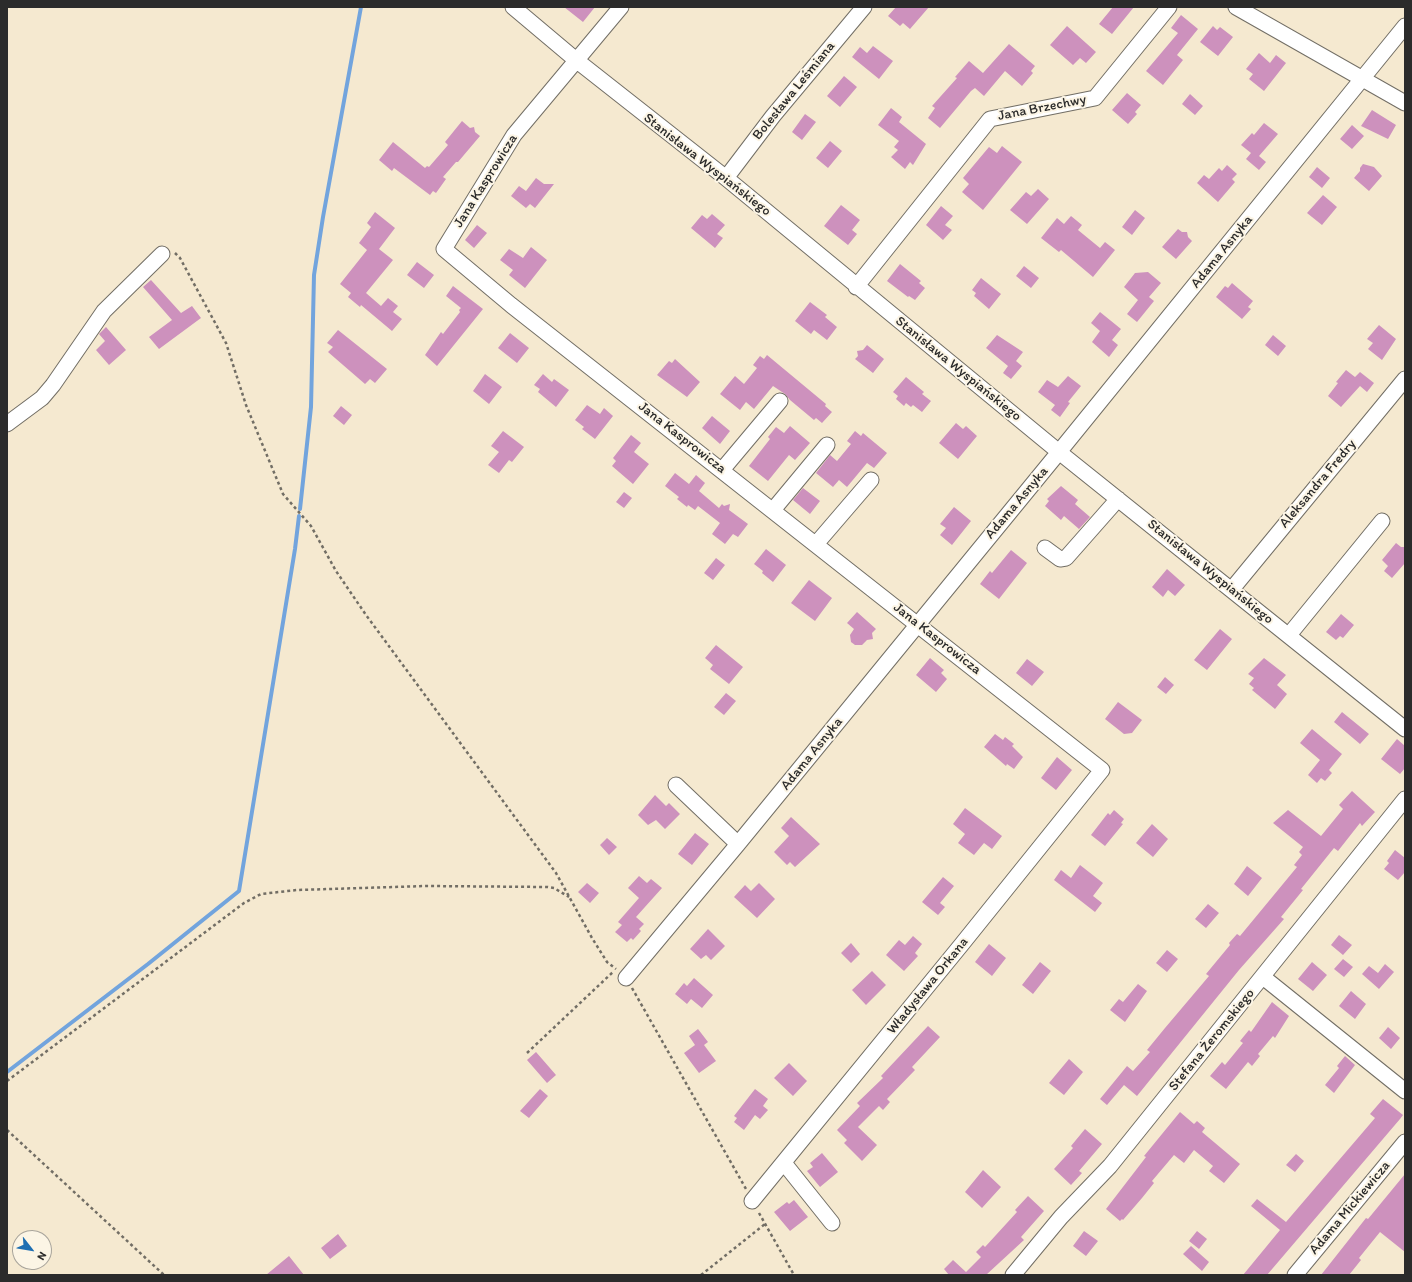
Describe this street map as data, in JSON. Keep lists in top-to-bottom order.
{
  "streets": {
    "street": [
      "Bolesława Leśmiana",
      "Jana Brzechwy",
      "Stanisława Wyspiańskiego",
      "Jana Kasprowicza",
      "Adama Asnyka",
      "Aleksandra Fredry",
      "Władysława Orkana",
      "Stefana Żeromskiego",
      "Adama Mickiewicza"
    ]
  },
  "crossings": [
    ["Bolesława Leśmiana", "Stanisława Wyspiańskiego"],
    ["Jana Brzechwy", "Stanisława Wyspiańskiego"],
    ["Stanisława Wyspiańskiego", "Jana Kasprowicza"],
    ["Stanisława Wyspiańskiego", "Adama Asnyka"],
    ["Stanisława Wyspiańskiego", "Aleksandra Fredry"],
    ["Jana Kasprowicza", "Adama Asnyka"],
    ["Jana Kasprowicza", "Władysława Orkana"]
  ],
  "north": "bottom right"
}
